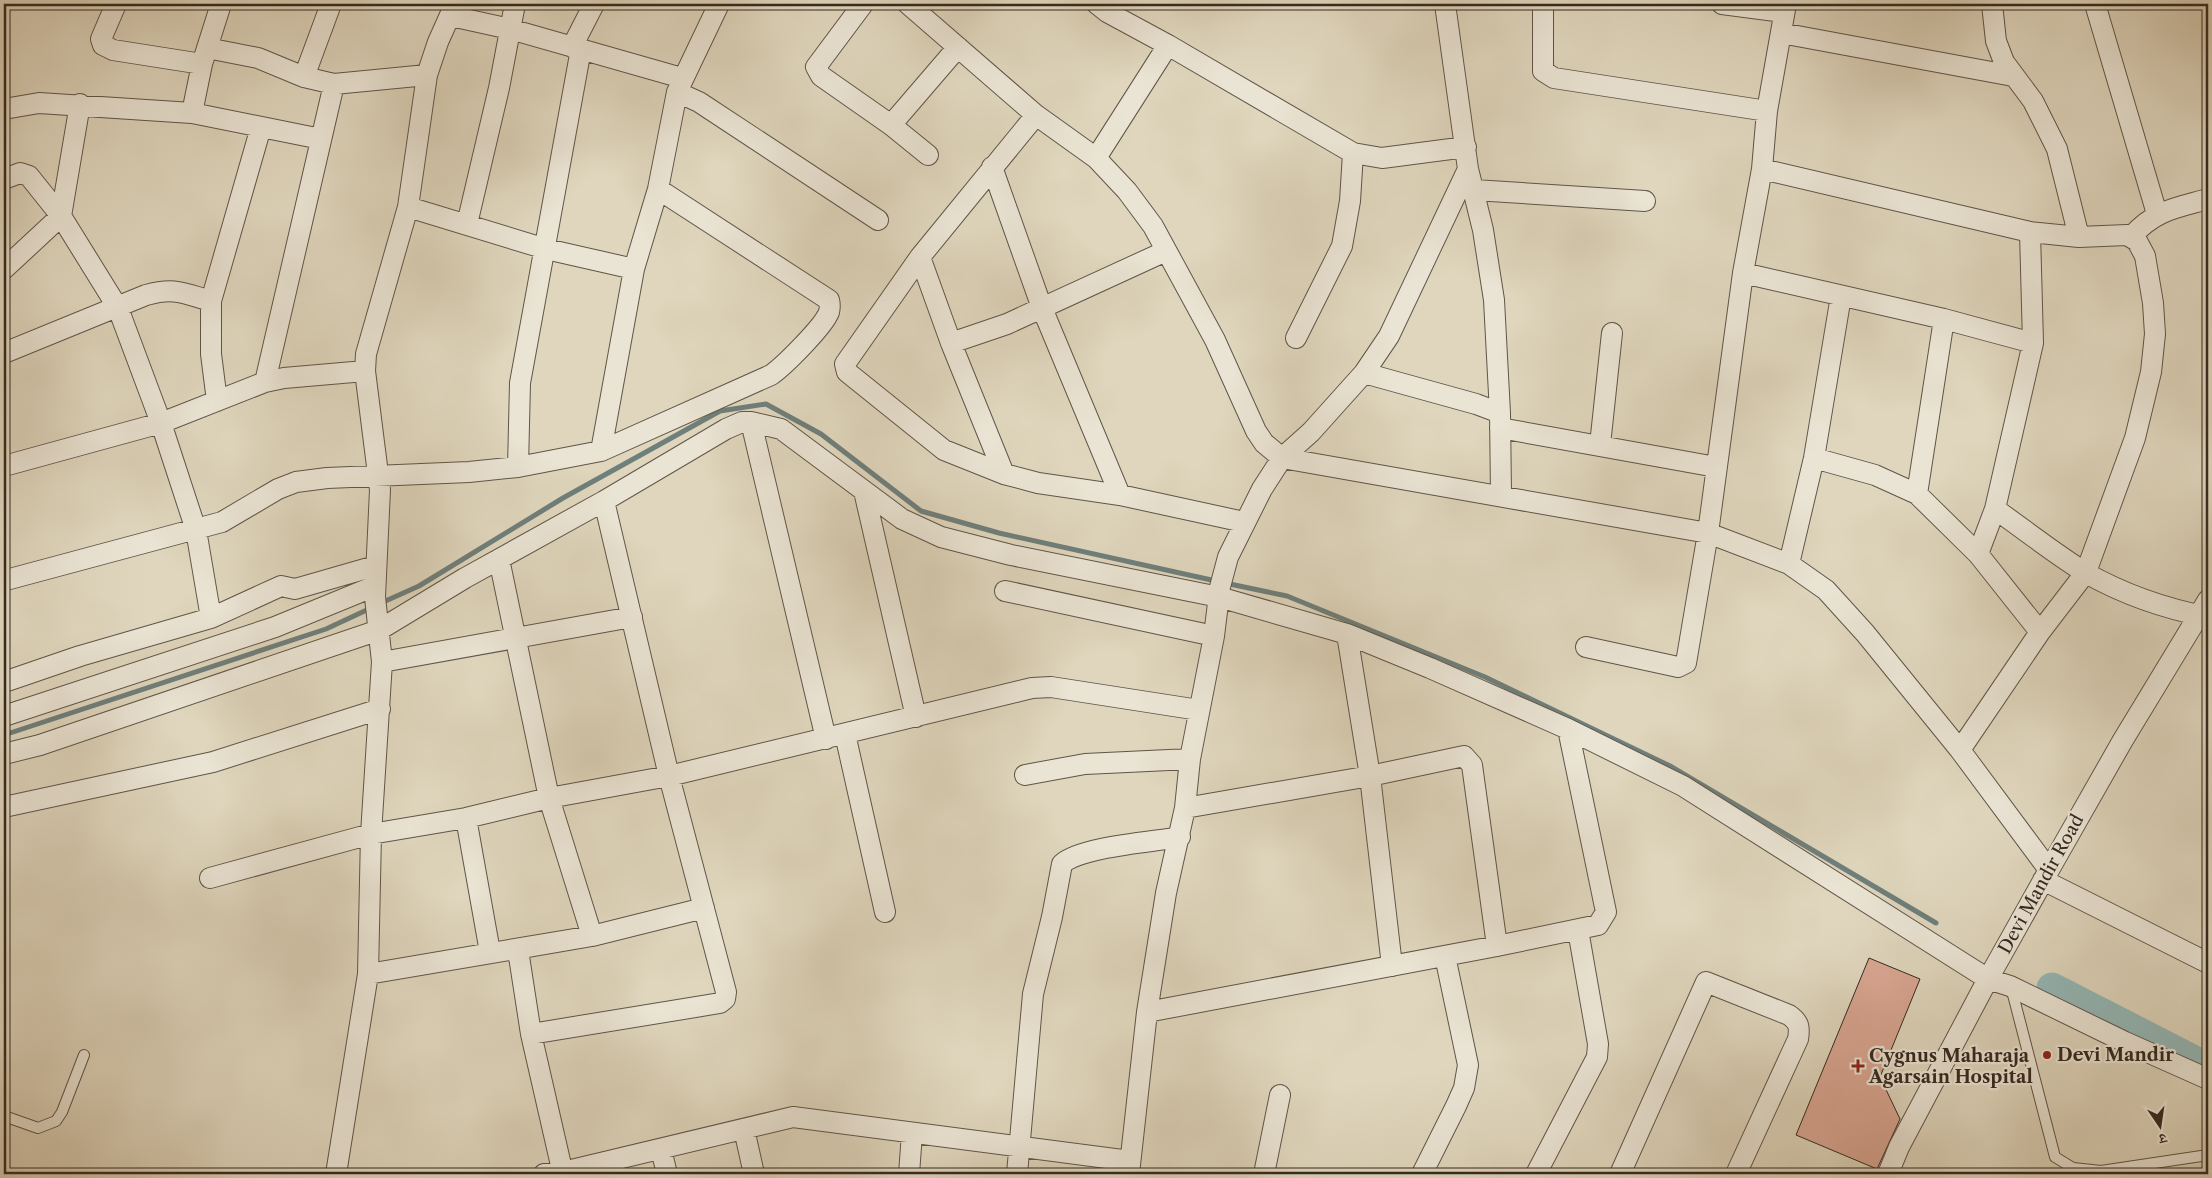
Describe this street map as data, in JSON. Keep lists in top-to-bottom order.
{
  "streets": {
    "street": ["Devi Mandir Road"]
  },
  "places": {
    "other": ["Devi Mandir"],
    "health": ["Cygnus Maharaja Agarsain Hospital"]
  },
  "north": "bottom"
}
